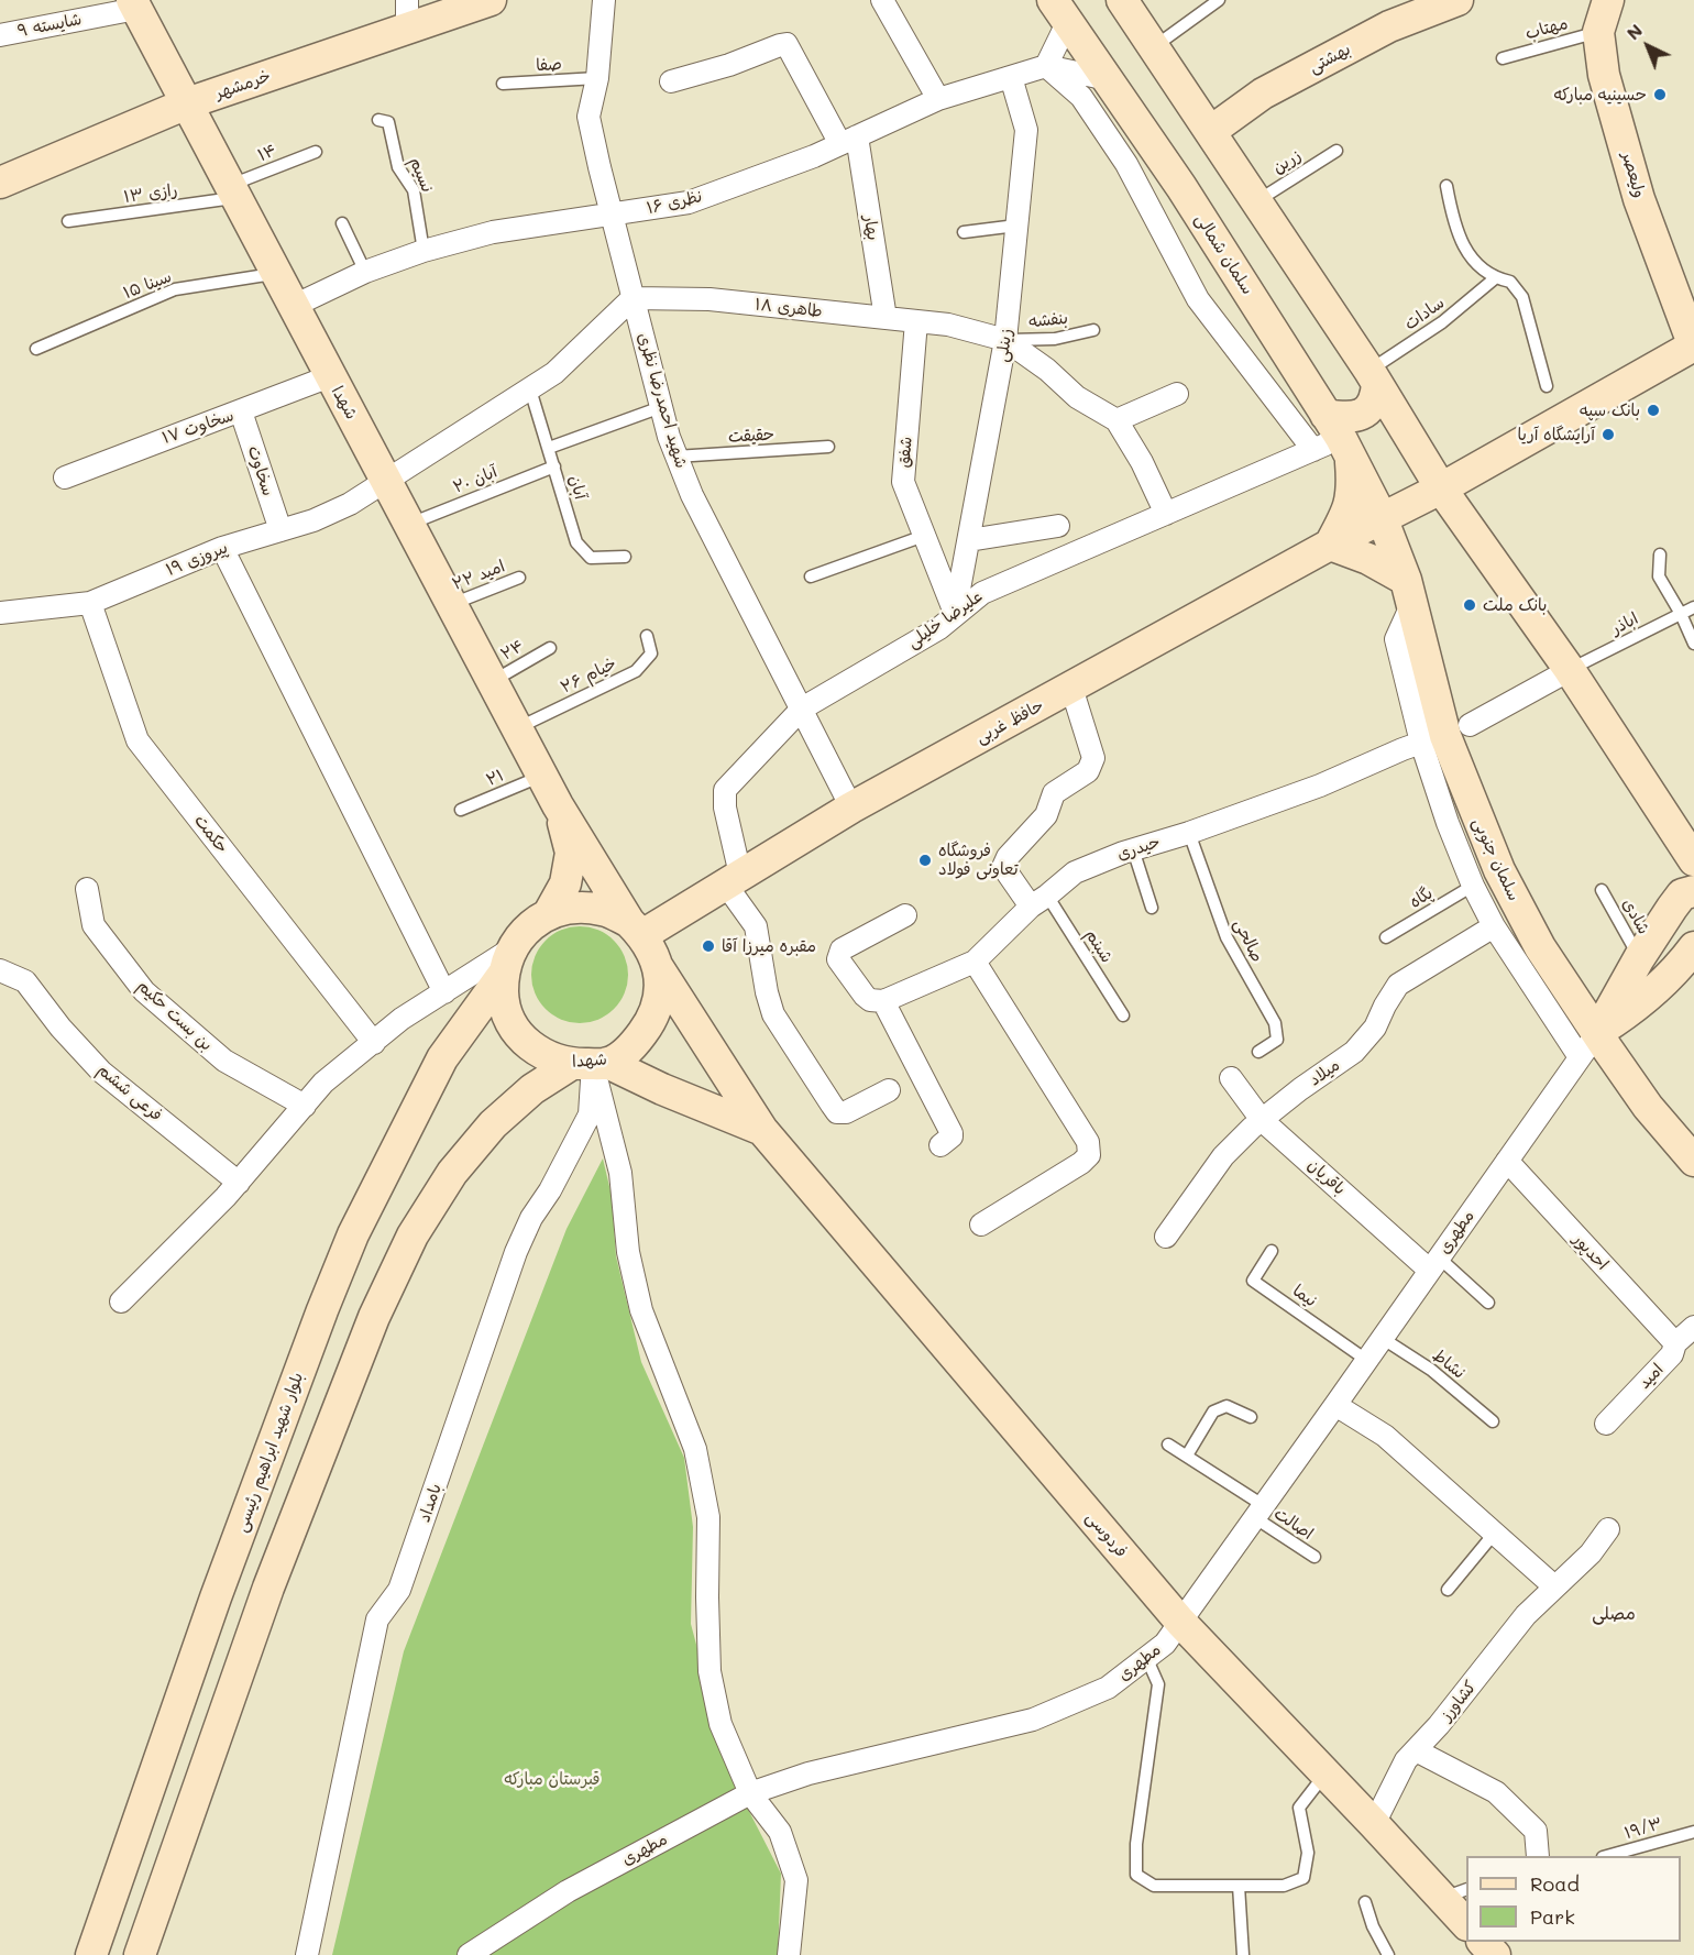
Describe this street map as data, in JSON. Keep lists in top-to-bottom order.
{
  "streets": {
    "main road": [
      "بهشتی",
      "خرمشهر",
      "ولیعصر",
      "سلمان شمالی",
      "شهدا",
      "حافظ غربی",
      "سلمان جنوبی",
      "مطهری",
      "بلوار شهید ابراهیم رئیسی",
      "فردوسی"
    ],
    "street": [
      "شایسته ۹",
      "نظری ۱۶",
      "بهار",
      "طاهری ۱۸",
      "زینلی",
      "شهید احمدرضا نظری",
      "سخاوت ۱۷",
      "شفق",
      "سخاوت",
      "پیروزی ۱۹",
      "علیرضا خلیلی",
      "حکمت",
      "حیدری",
      "بن بست حکیم",
      "میلاد",
      "فرعی ششم",
      "باقریان",
      "احدپور",
      "امید",
      "بامداد",
      "کشاورز"
    ],
    "lane": [
      "مهتاب",
      "صفا",
      "۱۴",
      "زرین",
      "نسیم",
      "رازی ۱۳",
      "سینا ۱۵",
      "سادات",
      "بنفشه",
      "حقیقت",
      "آبان ۲۰",
      "آبان",
      "امید ۲۲",
      "اباذر",
      "۲۴",
      "خیام ۲۶",
      "۲۱",
      "پگاه",
      "شادی",
      "صالحی",
      "شبنم",
      "نیما",
      "نشاط",
      "اصالت",
      "۱۹/۳"
    ]
  },
  "crossings": [
    ["شایسته ۹", "شهدا"],
    ["مهتاب", "ولیعصر"],
    ["صفا", "شهید احمدرضا نظری"],
    ["خرمشهر", "شهدا"],
    ["۱۴", "رازی ۱۳"],
    ["۱۴", "شهدا"],
    ["نسیم", "نظری ۱۶"],
    ["ولیعصر", "حافظ غربی"],
    ["رازی ۱۳", "شهدا"],
    ["نظری ۱۶", "بهار"],
    ["نظری ۱۶", "زینلی"],
    ["نظری ۱۶", "شهید احمدرضا نظری"],
    ["نظری ۱۶", "شهدا"],
    ["بهار", "طاهری ۱۸"],
    ["سلمان شمالی", "علیرضا خلیلی"],
    ["سلمان شمالی", "حافظ غربی"],
    ["سلمان شمالی", "سلمان جنوبی"],
    ["سینا ۱۵", "شهدا"],
    ["طاهری ۱۸", "بنفشه"],
    ["طاهری ۱۸", "زینلی"],
    ["طاهری ۱۸", "شهید احمدرضا نظری"],
    ["طاهری ۱۸", "شفق"],
    ["طاهری ۱۸", "علیرضا خلیلی"],
    ["بنفشه", "زینلی"],
    ["زینلی", "شفق"],
    ["زینلی", "علیرضا خلیلی"],
    ["شهید احمدرضا نظری", "حقیقت"],
    ["شهید احمدرضا نظری", "علیرضا خلیلی"],
    ["شهید احمدرضا نظری", "حافظ غربی"],
    ["شهدا", "سخاوت ۱۷"],
    ["شهدا", "آبان ۲۰"],
    ["شهدا", "پیروزی ۱۹"],
    ["شهدا", "امید ۲۲"],
    ["شهدا", "۲۴"],
    ["شهدا", "خیام ۲۶"],
    ["شهدا", "حافظ غربی"],
    ["شهدا", "۲۱"],
    ["شهدا", "بلوار شهید ابراهیم رئیسی"],
    ["شهدا", "بامداد"],
    ["شهدا", "فردوسی"],
    ["سخاوت ۱۷", "سخاوت"],
    ["شفق", "علیرضا خلیلی"],
    ["سخاوت", "پیروزی ۱۹"],
    ["آبان ۲۰", "آبان"],
    ["پیروزی ۱۹", "حکمت"],
    ["علیرضا خلیلی", "حافظ غربی"],
    ["حافظ غربی", "سلمان جنوبی"],
    ["حافظ غربی", "بلوار شهید ابراهیم رئیسی"],
    ["حافظ غربی", "بامداد"],
    ["حافظ غربی", "فردوسی"],
    ["حیدری", "صالحی"],
    ["حیدری", "شبنم"],
    ["سلمان جنوبی", "مطهری"],
    ["شادی", "مطهری"],
    ["میلاد", "باقریان"],
    ["باقریان", "مطهری"],
    ["مطهری", "احدپور"],
    ["مطهری", "نیما"],
    ["مطهری", "نشاط"],
    ["مطهری", "اصالت"],
    ["مطهری", "فردوسی"],
    ["احدپور", "امید"],
    ["بلوار شهید ابراهیم رئیسی", "بامداد"],
    ["بلوار شهید ابراهیم رئیسی", "فردوسی"],
    ["بامداد", "فردوسی"],
    ["فردوسی", "کشاورز"]
  ],
  "districts": ["مصلی"],
  "parks": ["قبرستان مبارکه"],
  "places": [
    "حسینیه مبارکه",
    "بانک سپه",
    "آرایشگاه آریا",
    "بانک ملت",
    "فروشگاه تعاونی فولاد",
    "مقبره میرزا آقا"
  ],
  "legend": ["Road", "Park"],
  "north": "top left"
}
